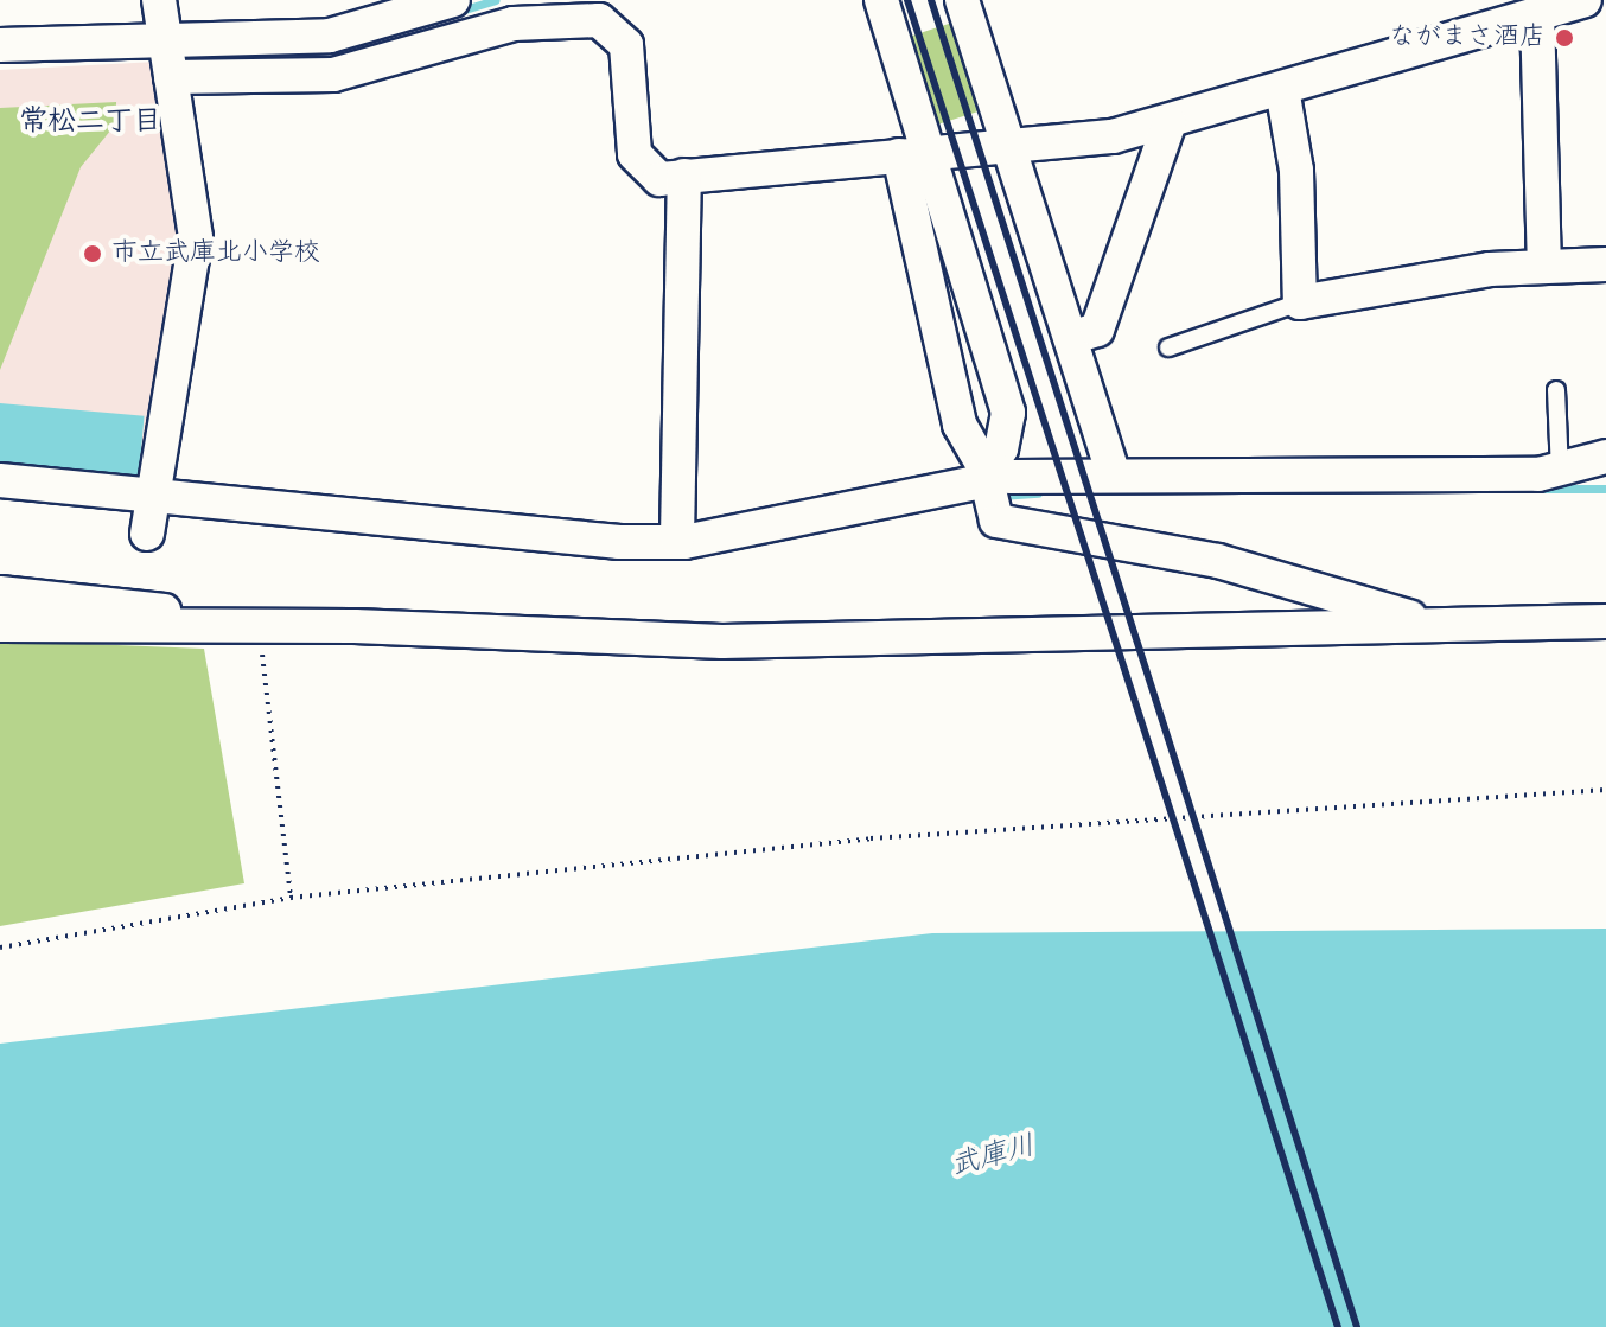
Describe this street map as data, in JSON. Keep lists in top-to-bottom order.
{
  "districts": ["常松二丁目"],
  "water": ["武庫川"],
  "places": ["ながまさ酒店", "市立武庫北小学校"]
}
